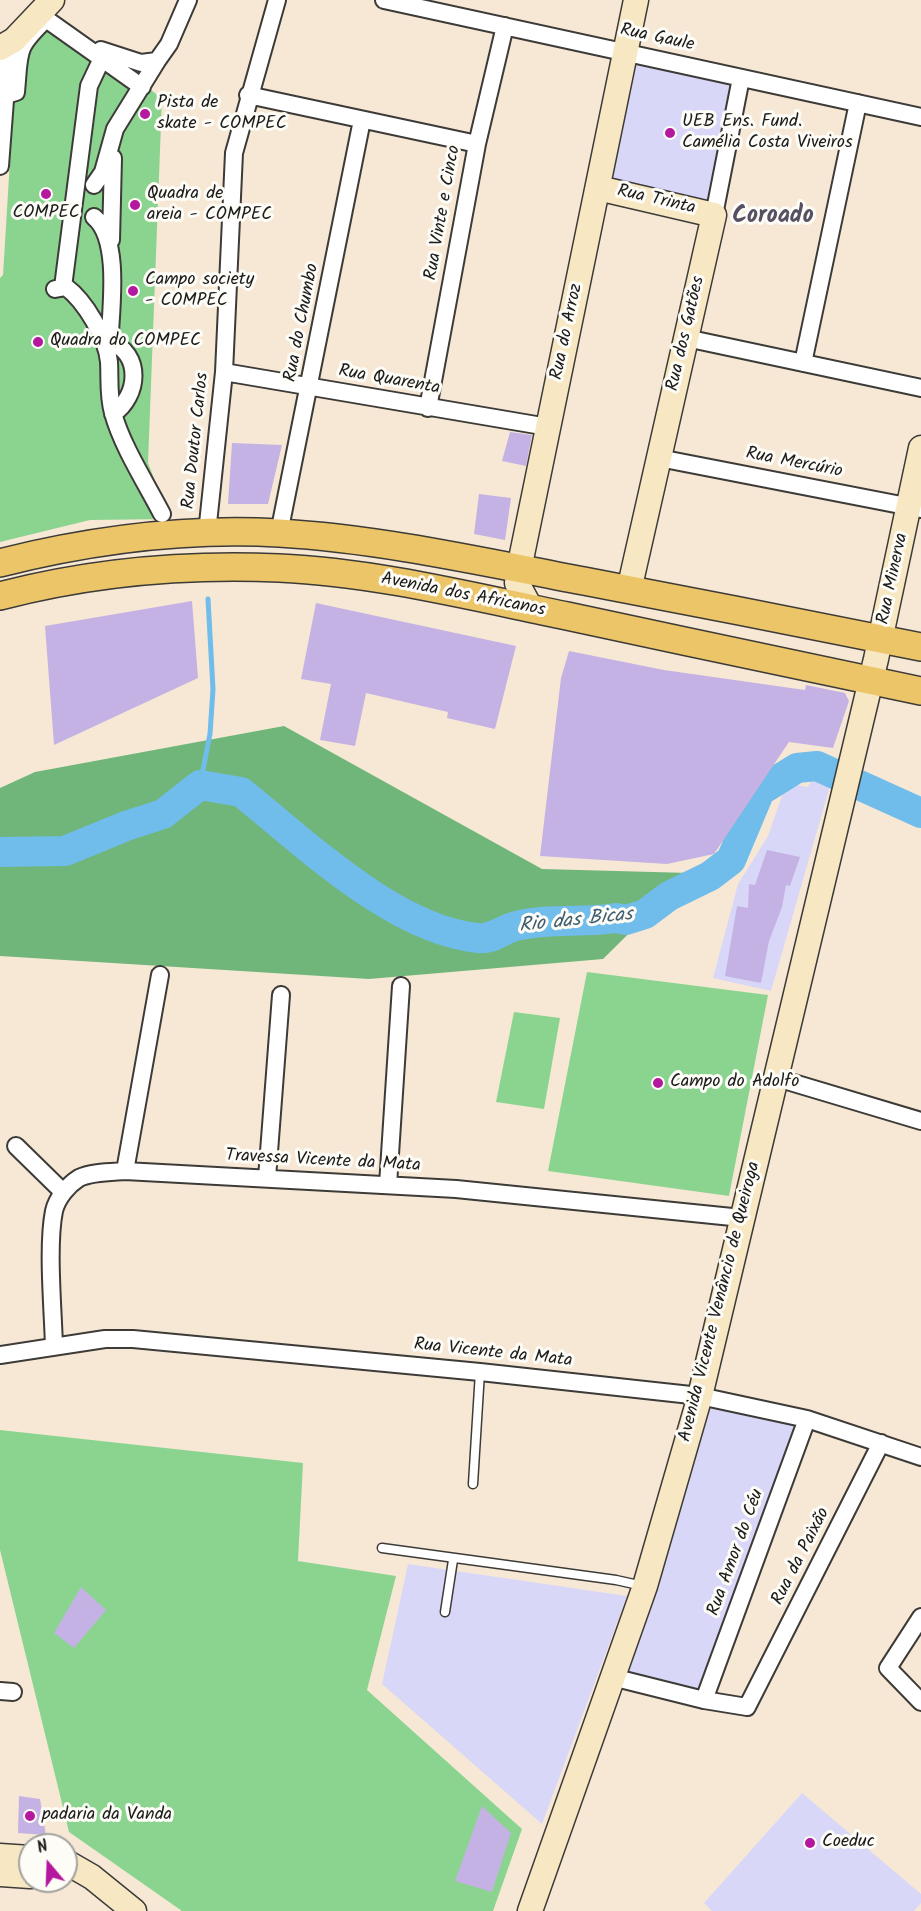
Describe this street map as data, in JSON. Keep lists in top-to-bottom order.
{
  "streets": {
    "main road": ["Avenida dos Africanos"],
    "street": [
      "Rua Gaule",
      "Rua Trinta",
      "Rua Vinte e Cinco",
      "Rua do Chumbo",
      "Rua do Arroz",
      "Rua dos Gatões",
      "Rua Quarenta",
      "Rua Doutor Carlos",
      "Rua Mercúrio",
      "Rua Minerva",
      "Travessa Vicente da Mata",
      "Avenida Vicente Venâncio de Queiroga",
      "Rua Vicente da Mata",
      "Rua Amor do Céu",
      "Rua da Paixão"
    ]
  },
  "crossings": [
    ["Rua Gaule", "Rua Vinte e Cinco"],
    ["Rua Gaule", "Rua do Arroz"],
    ["Rua Gaule", "Rua dos Gatões"],
    ["Rua Trinta", "Rua do Arroz"],
    ["Rua Trinta", "Rua dos Gatões"],
    ["Rua Vinte e Cinco", "Rua Quarenta"],
    ["Rua do Chumbo", "Rua Quarenta"],
    ["Rua do Chumbo", "Avenida dos Africanos"],
    ["Rua do Arroz", "Rua Quarenta"],
    ["Rua do Arroz", "Avenida dos Africanos"],
    ["Rua dos Gatões", "Rua Mercúrio"],
    ["Rua dos Gatões", "Avenida dos Africanos"],
    ["Rua Quarenta", "Rua Doutor Carlos"],
    ["Rua Doutor Carlos", "Avenida dos Africanos"],
    ["Rua Mercúrio", "Rua Minerva"],
    ["Rua Minerva", "Avenida dos Africanos"],
    ["Rua Minerva", "Avenida Vicente Venâncio de Queiroga"],
    ["Avenida dos Africanos", "Avenida Vicente Venâncio de Queiroga"],
    ["Travessa Vicente da Mata", "Avenida Vicente Venâncio de Queiroga"],
    ["Avenida Vicente Venâncio de Queiroga", "Rua Vicente da Mata"],
    ["Rua Vicente da Mata", "Rua Amor do Céu"],
    ["Rua Vicente da Mata", "Rua da Paixão"],
    ["Rua Amor do Céu", "Rua da Paixão"]
  ],
  "districts": ["Coroado"],
  "water": ["Rio das Bicas"],
  "places": [
    "Pista de skate - COMPEC",
    "UEB Ens. Fund. Camélia Costa Viveiros",
    "COMPEC",
    "Quadra de areia - COMPEC",
    "Campo society - COMPEC",
    "Quadra do COMPEC",
    "Campo do Adolfo",
    "padaria da Vanda",
    "Coeduc"
  ],
  "north": "top"
}
